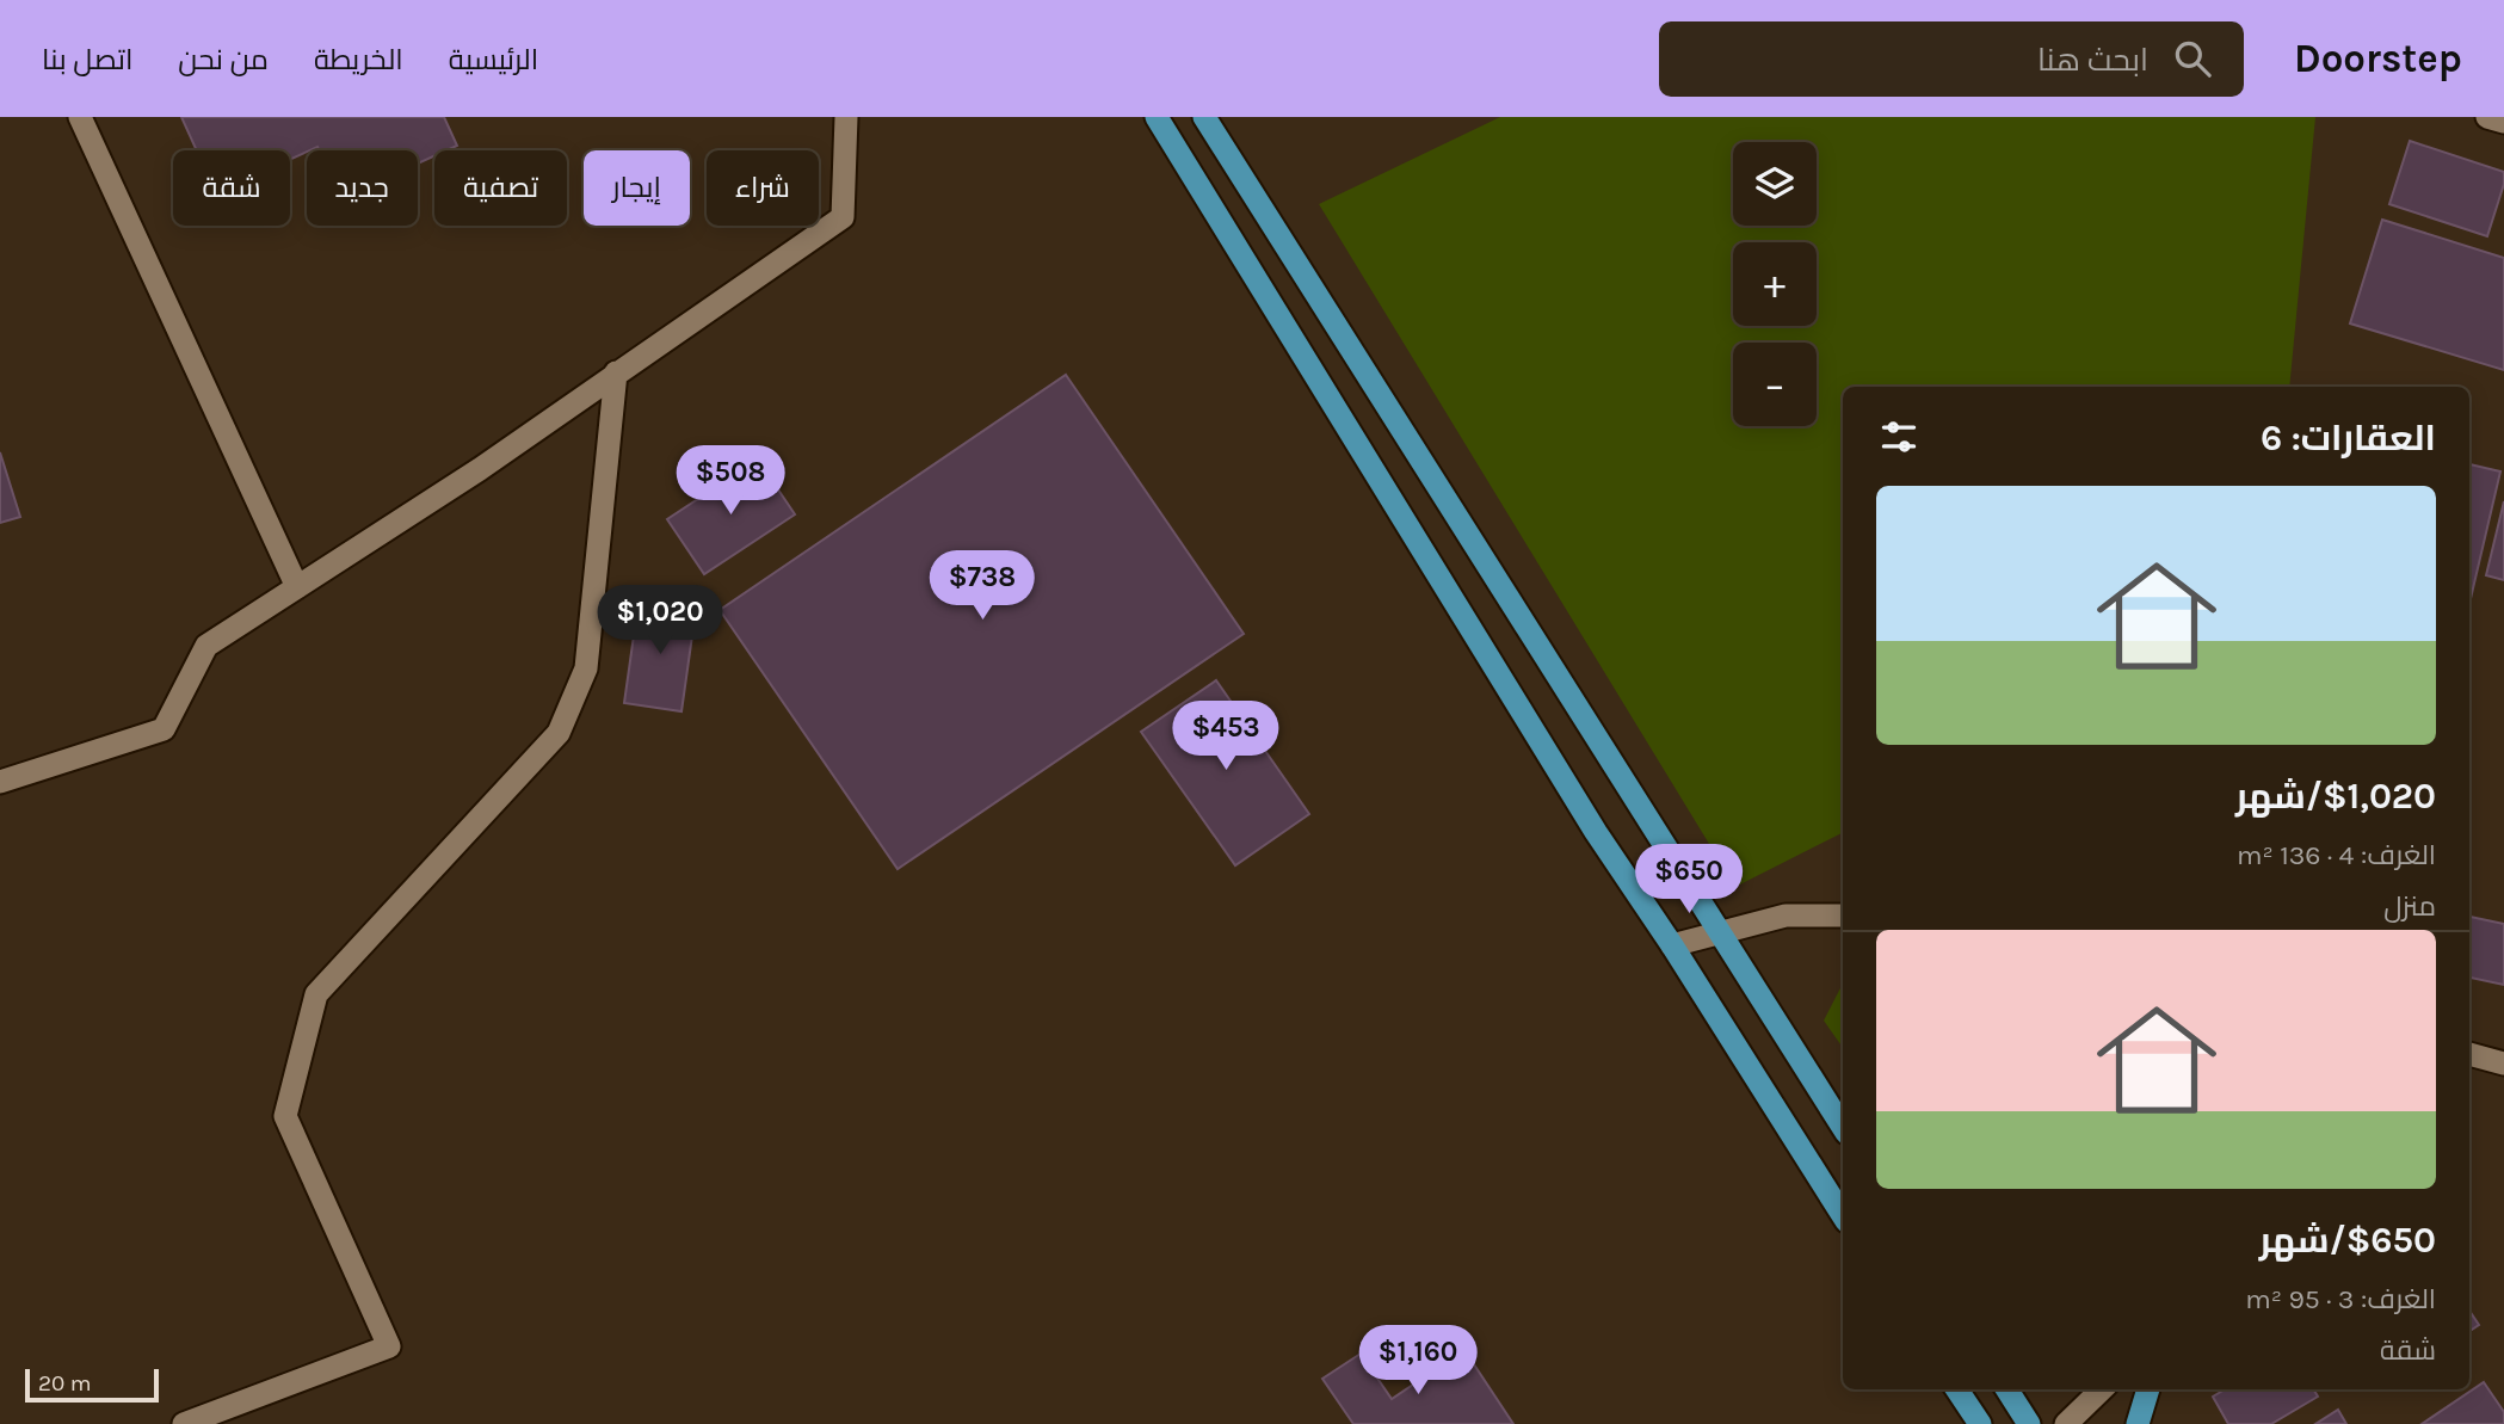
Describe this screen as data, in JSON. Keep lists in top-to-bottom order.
{
  "scale_bar": "20 m",
  "page": {
    "header": "Doorstep",
    "search": "ابحث هنا",
    "nav": [
      "الرئيسية",
      "الخريطة",
      "من نحن",
      "اتصل بنا"
    ],
    "map_buttons": ["+", "−"],
    "chip": [
      "شراء",
      "إيجار",
      "تصفية",
      "جديد",
      "شقة"
    ],
    "heading": "العقارات: 6",
    "price": [
      "$508",
      "$738",
      "$1,020",
      "$453",
      "$650",
      "$1,160"
    ],
    "list": [
      {
        "name": "$1,020/شهر",
        "note": "الغرف: 4 · 136 m² · منزل"
      },
      {
        "name": "$650/شهر",
        "note": "الغرف: 3 · 95 m² · شقة"
      }
    ],
    "scale": "20 m"
  }
}
